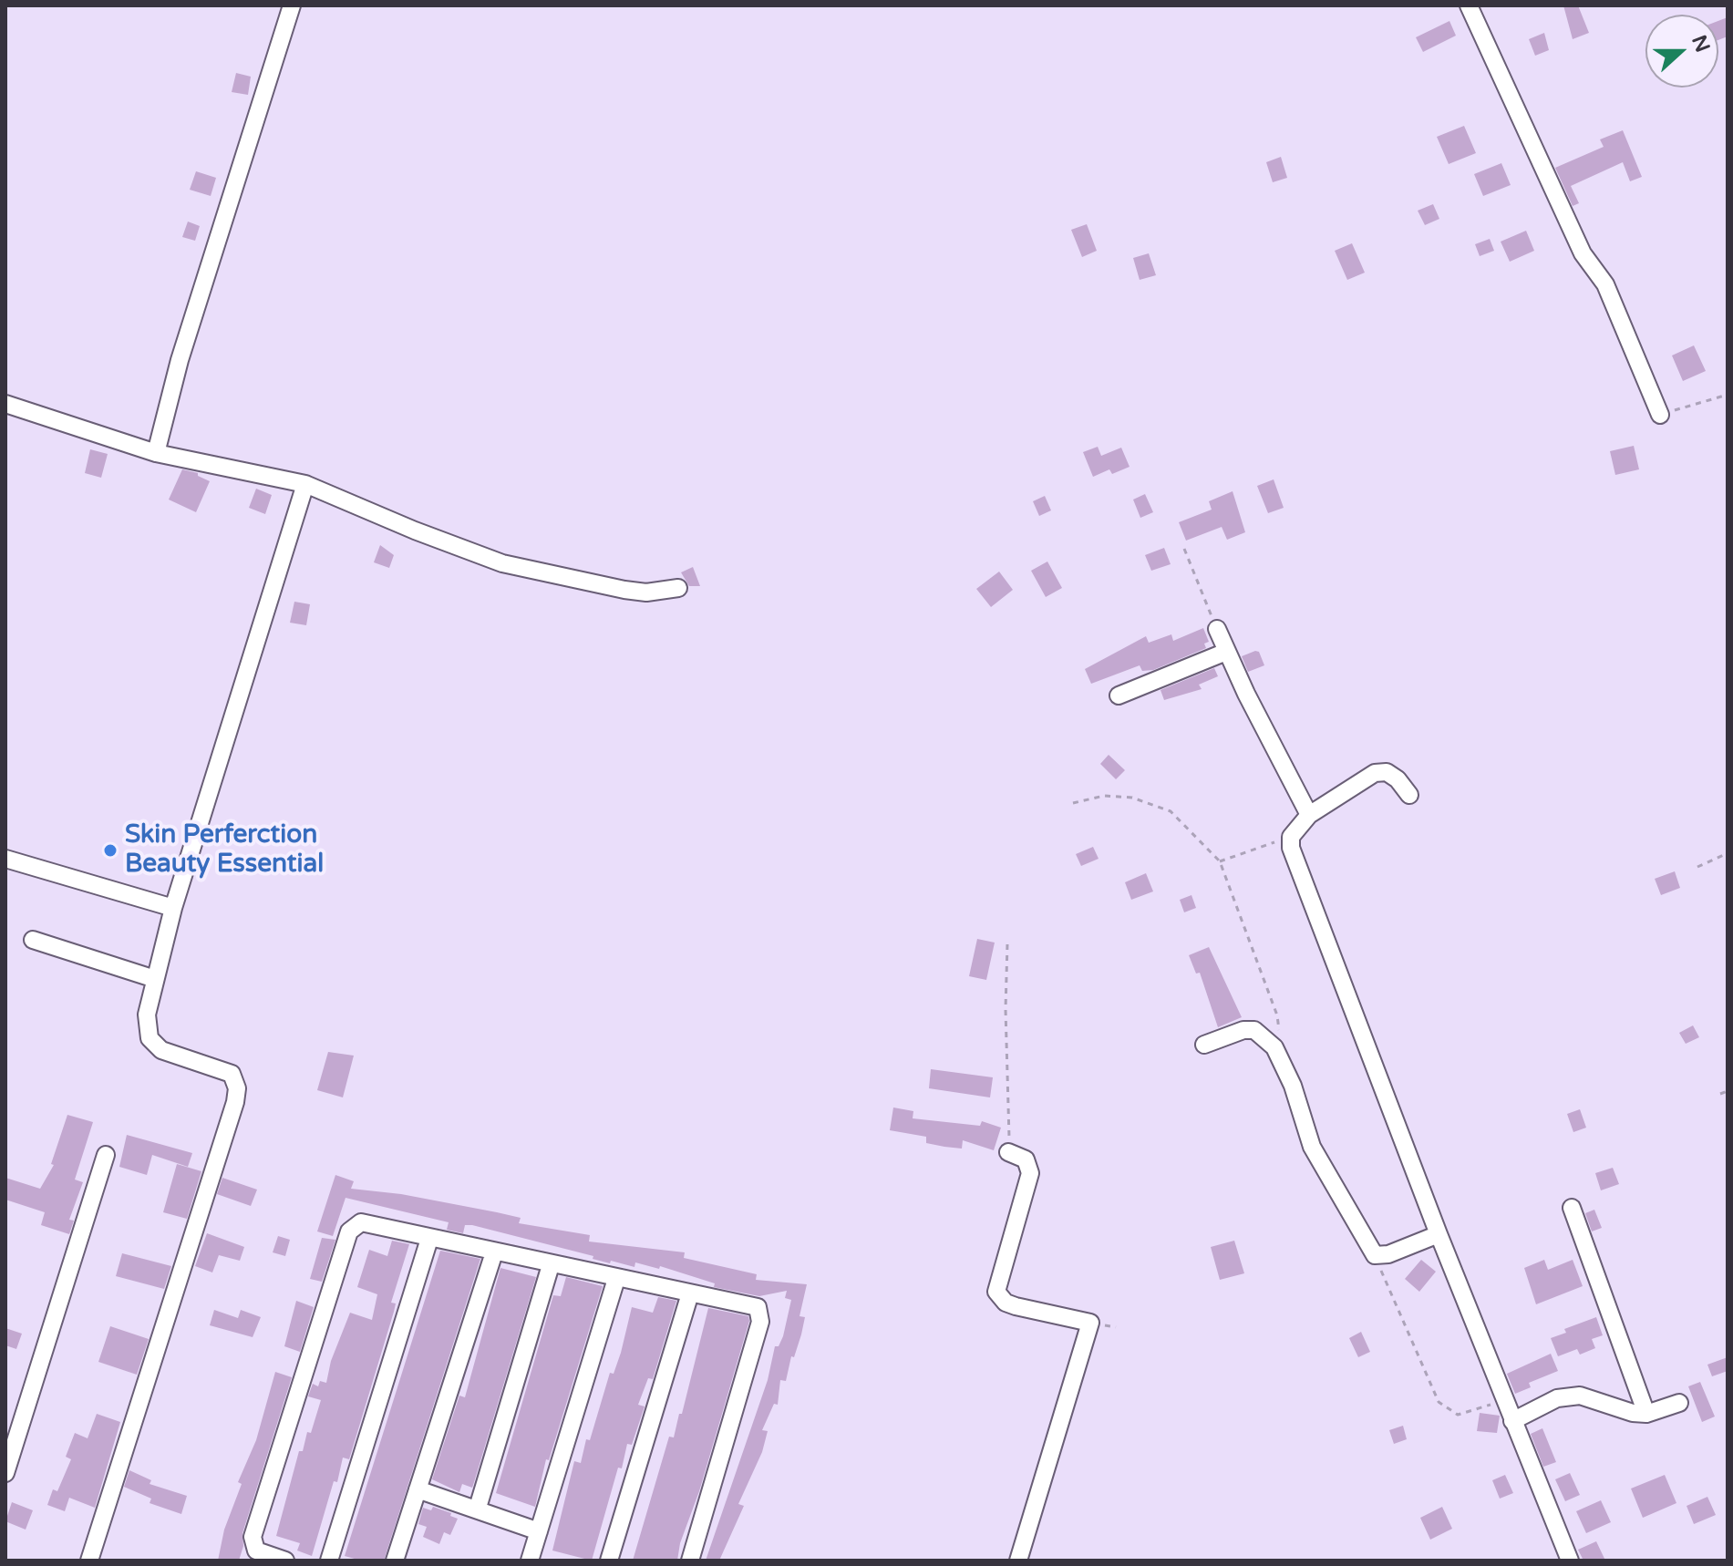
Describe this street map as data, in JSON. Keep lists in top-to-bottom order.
{
  "places": ["Skin Perferction Beauty Essential"],
  "north": "right"
}
